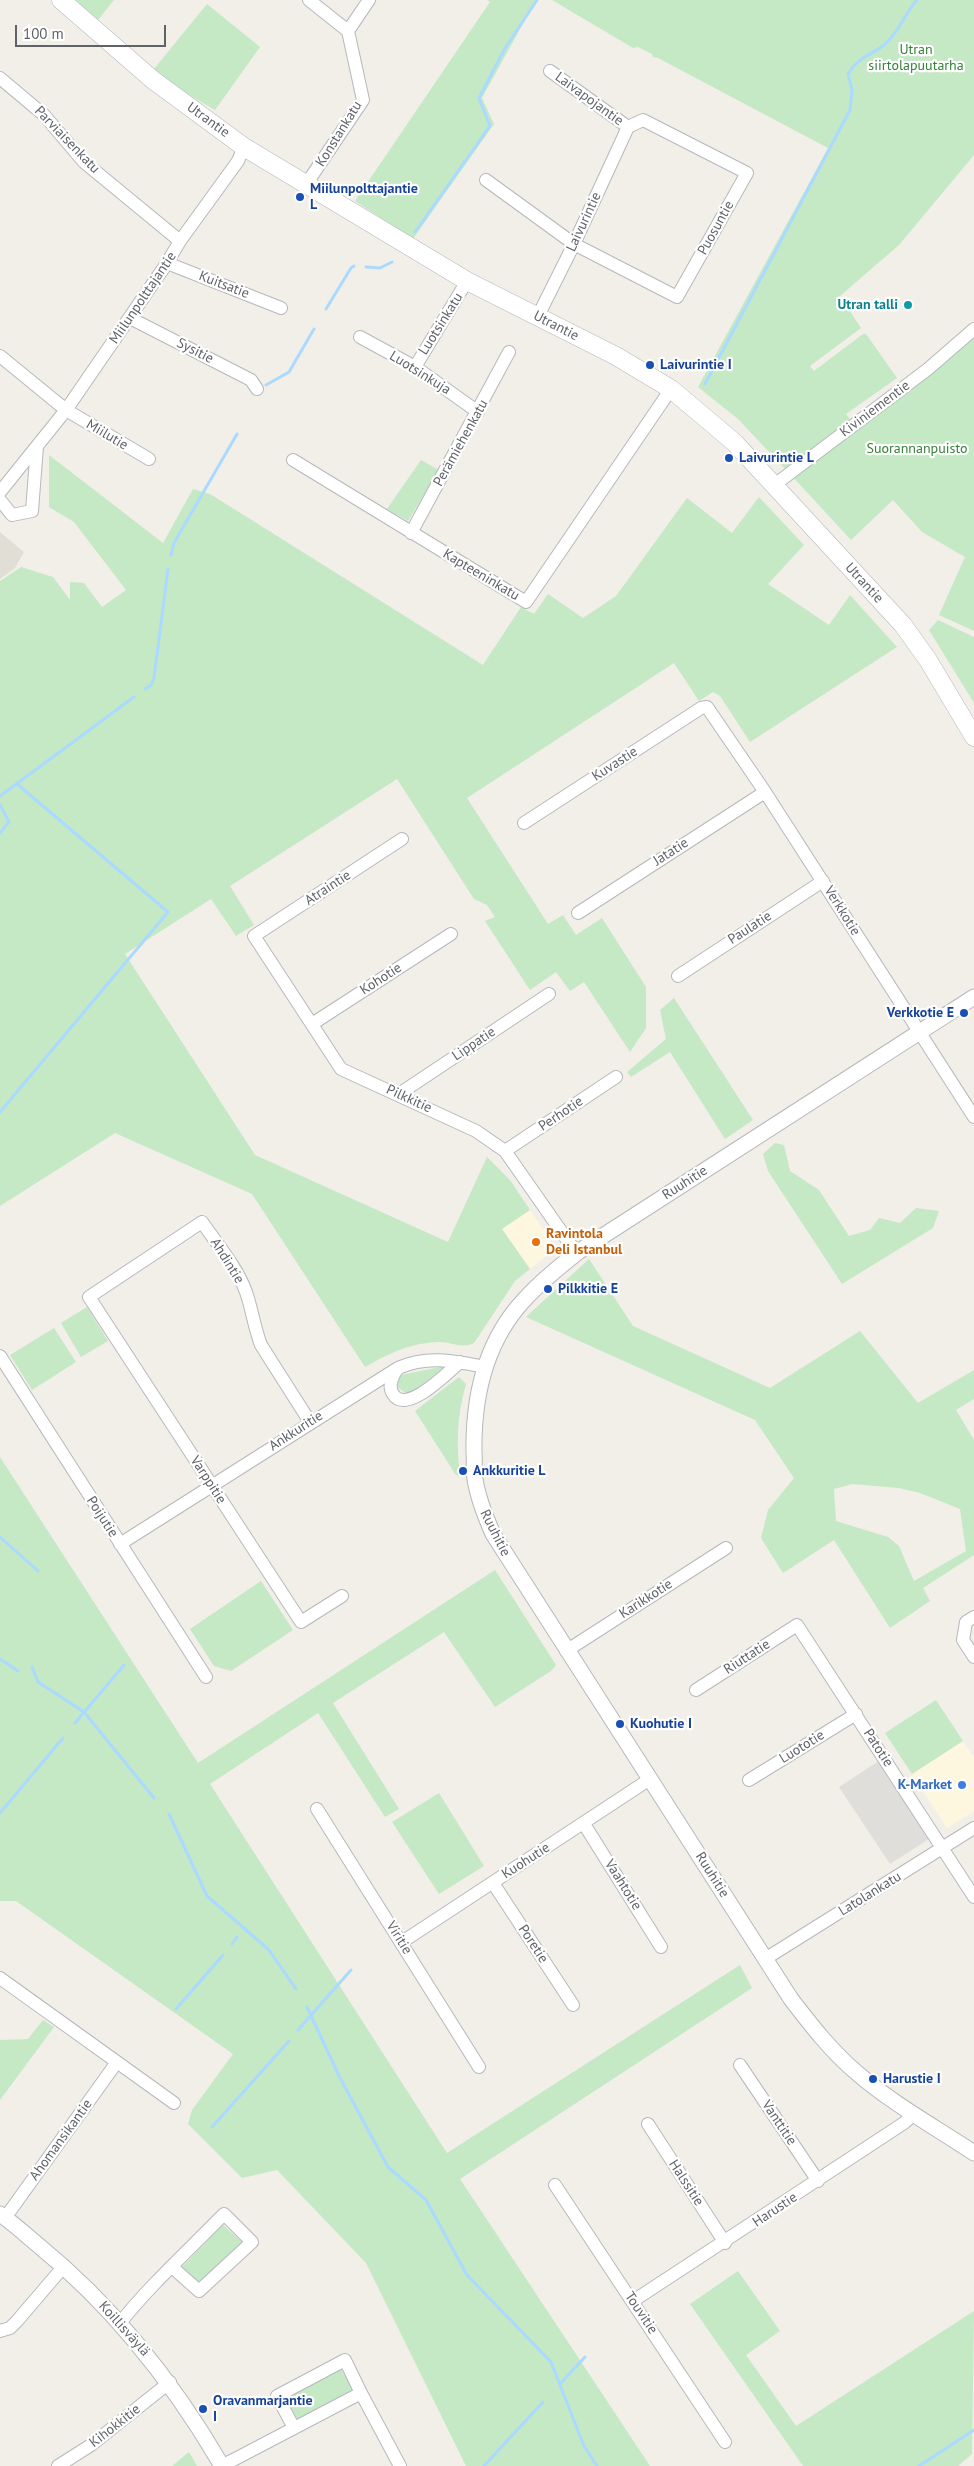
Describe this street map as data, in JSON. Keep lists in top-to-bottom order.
{
  "streets": {
    "main road": ["Utrantie"],
    "street": [
      "Laivapojantie",
      "Konstankatu",
      "Parviaisenkatu",
      "Laivurintie",
      "Puosuntie",
      "Kuitsatie",
      "Miilunpolttajantie",
      "Luotsinkatu",
      "Sysitie",
      "Luotsinkuja",
      "Kiviniementie",
      "Miilutie",
      "Perämiehenkatu",
      "Kapteeninkatu",
      "Kuvastie",
      "Jatatie",
      "Atraintie",
      "Verkkotie",
      "Paulatie",
      "Kohotie",
      "Lippatie",
      "Pilkkitie",
      "Perhotie",
      "Ruuhitie",
      "Ahdintie",
      "Ankkuritie",
      "Varppitie",
      "Poijutie",
      "Karikkotie",
      "Riuttatie",
      "Luototie",
      "Patotie",
      "Kuohutie",
      "Vaahtotie",
      "Latolankatu",
      "Viritie",
      "Poretie",
      "Vanttitie",
      "Ahomansikantie",
      "Halssitie",
      "Harustie",
      "Touvitie",
      "Koillisväylä",
      "Kihokkitie"
    ]
  },
  "crossings": [
    ["Laivapojantie", "Laivurintie"],
    ["Laivapojantie", "Puosuntie"],
    ["Utrantie", "Konstankatu"],
    ["Utrantie", "Laivurintie"],
    ["Utrantie", "Miilunpolttajantie"],
    ["Utrantie", "Luotsinkatu"],
    ["Utrantie", "Kiviniementie"],
    ["Utrantie", "Kapteeninkatu"],
    ["Parviaisenkatu", "Miilunpolttajantie"],
    ["Laivurintie", "Puosuntie"],
    ["Kuitsatie", "Miilunpolttajantie"],
    ["Miilunpolttajantie", "Sysitie"],
    ["Miilunpolttajantie", "Miilutie"],
    ["Luotsinkatu", "Luotsinkuja"],
    ["Luotsinkuja", "Perämiehenkatu"],
    ["Perämiehenkatu", "Kapteeninkatu"],
    ["Kuvastie", "Verkkotie"],
    ["Jatatie", "Verkkotie"],
    ["Atraintie", "Pilkkitie"],
    ["Verkkotie", "Paulatie"],
    ["Verkkotie", "Ruuhitie"],
    ["Kohotie", "Pilkkitie"],
    ["Lippatie", "Pilkkitie"],
    ["Pilkkitie", "Perhotie"],
    ["Pilkkitie", "Ruuhitie"],
    ["Ruuhitie", "Ankkuritie"],
    ["Ruuhitie", "Karikkotie"],
    ["Ruuhitie", "Kuohutie"],
    ["Ruuhitie", "Latolankatu"],
    ["Ruuhitie", "Harustie"],
    ["Ahdintie", "Ankkuritie"],
    ["Ahdintie", "Varppitie"],
    ["Ankkuritie", "Varppitie"],
    ["Ankkuritie", "Poijutie"],
    ["Riuttatie", "Patotie"],
    ["Luototie", "Patotie"],
    ["Patotie", "Latolankatu"],
    ["Kuohutie", "Vaahtotie"],
    ["Kuohutie", "Viritie"],
    ["Kuohutie", "Poretie"],
    ["Vanttitie", "Harustie"],
    ["Ahomansikantie", "Koillisväylä"],
    ["Halssitie", "Harustie"],
    ["Harustie", "Touvitie"],
    ["Koillisväylä", "Kihokkitie"]
  ],
  "parks": ["Utran siirtolapuutarha", "Suorannanpuisto"],
  "places": [
    "Miilunpolttajantie L",
    "Utran talli",
    "Laivurintie I",
    "Laivurintie L",
    "Verkkotie E",
    "Ravintola Deli Istanbul",
    "Pilkkitie E",
    "Ankkuritie L",
    "Kuohutie I",
    "K-Market",
    "Harustie I",
    "Oravanmarjantie I"
  ],
  "scale_bar": "100 m"
}
